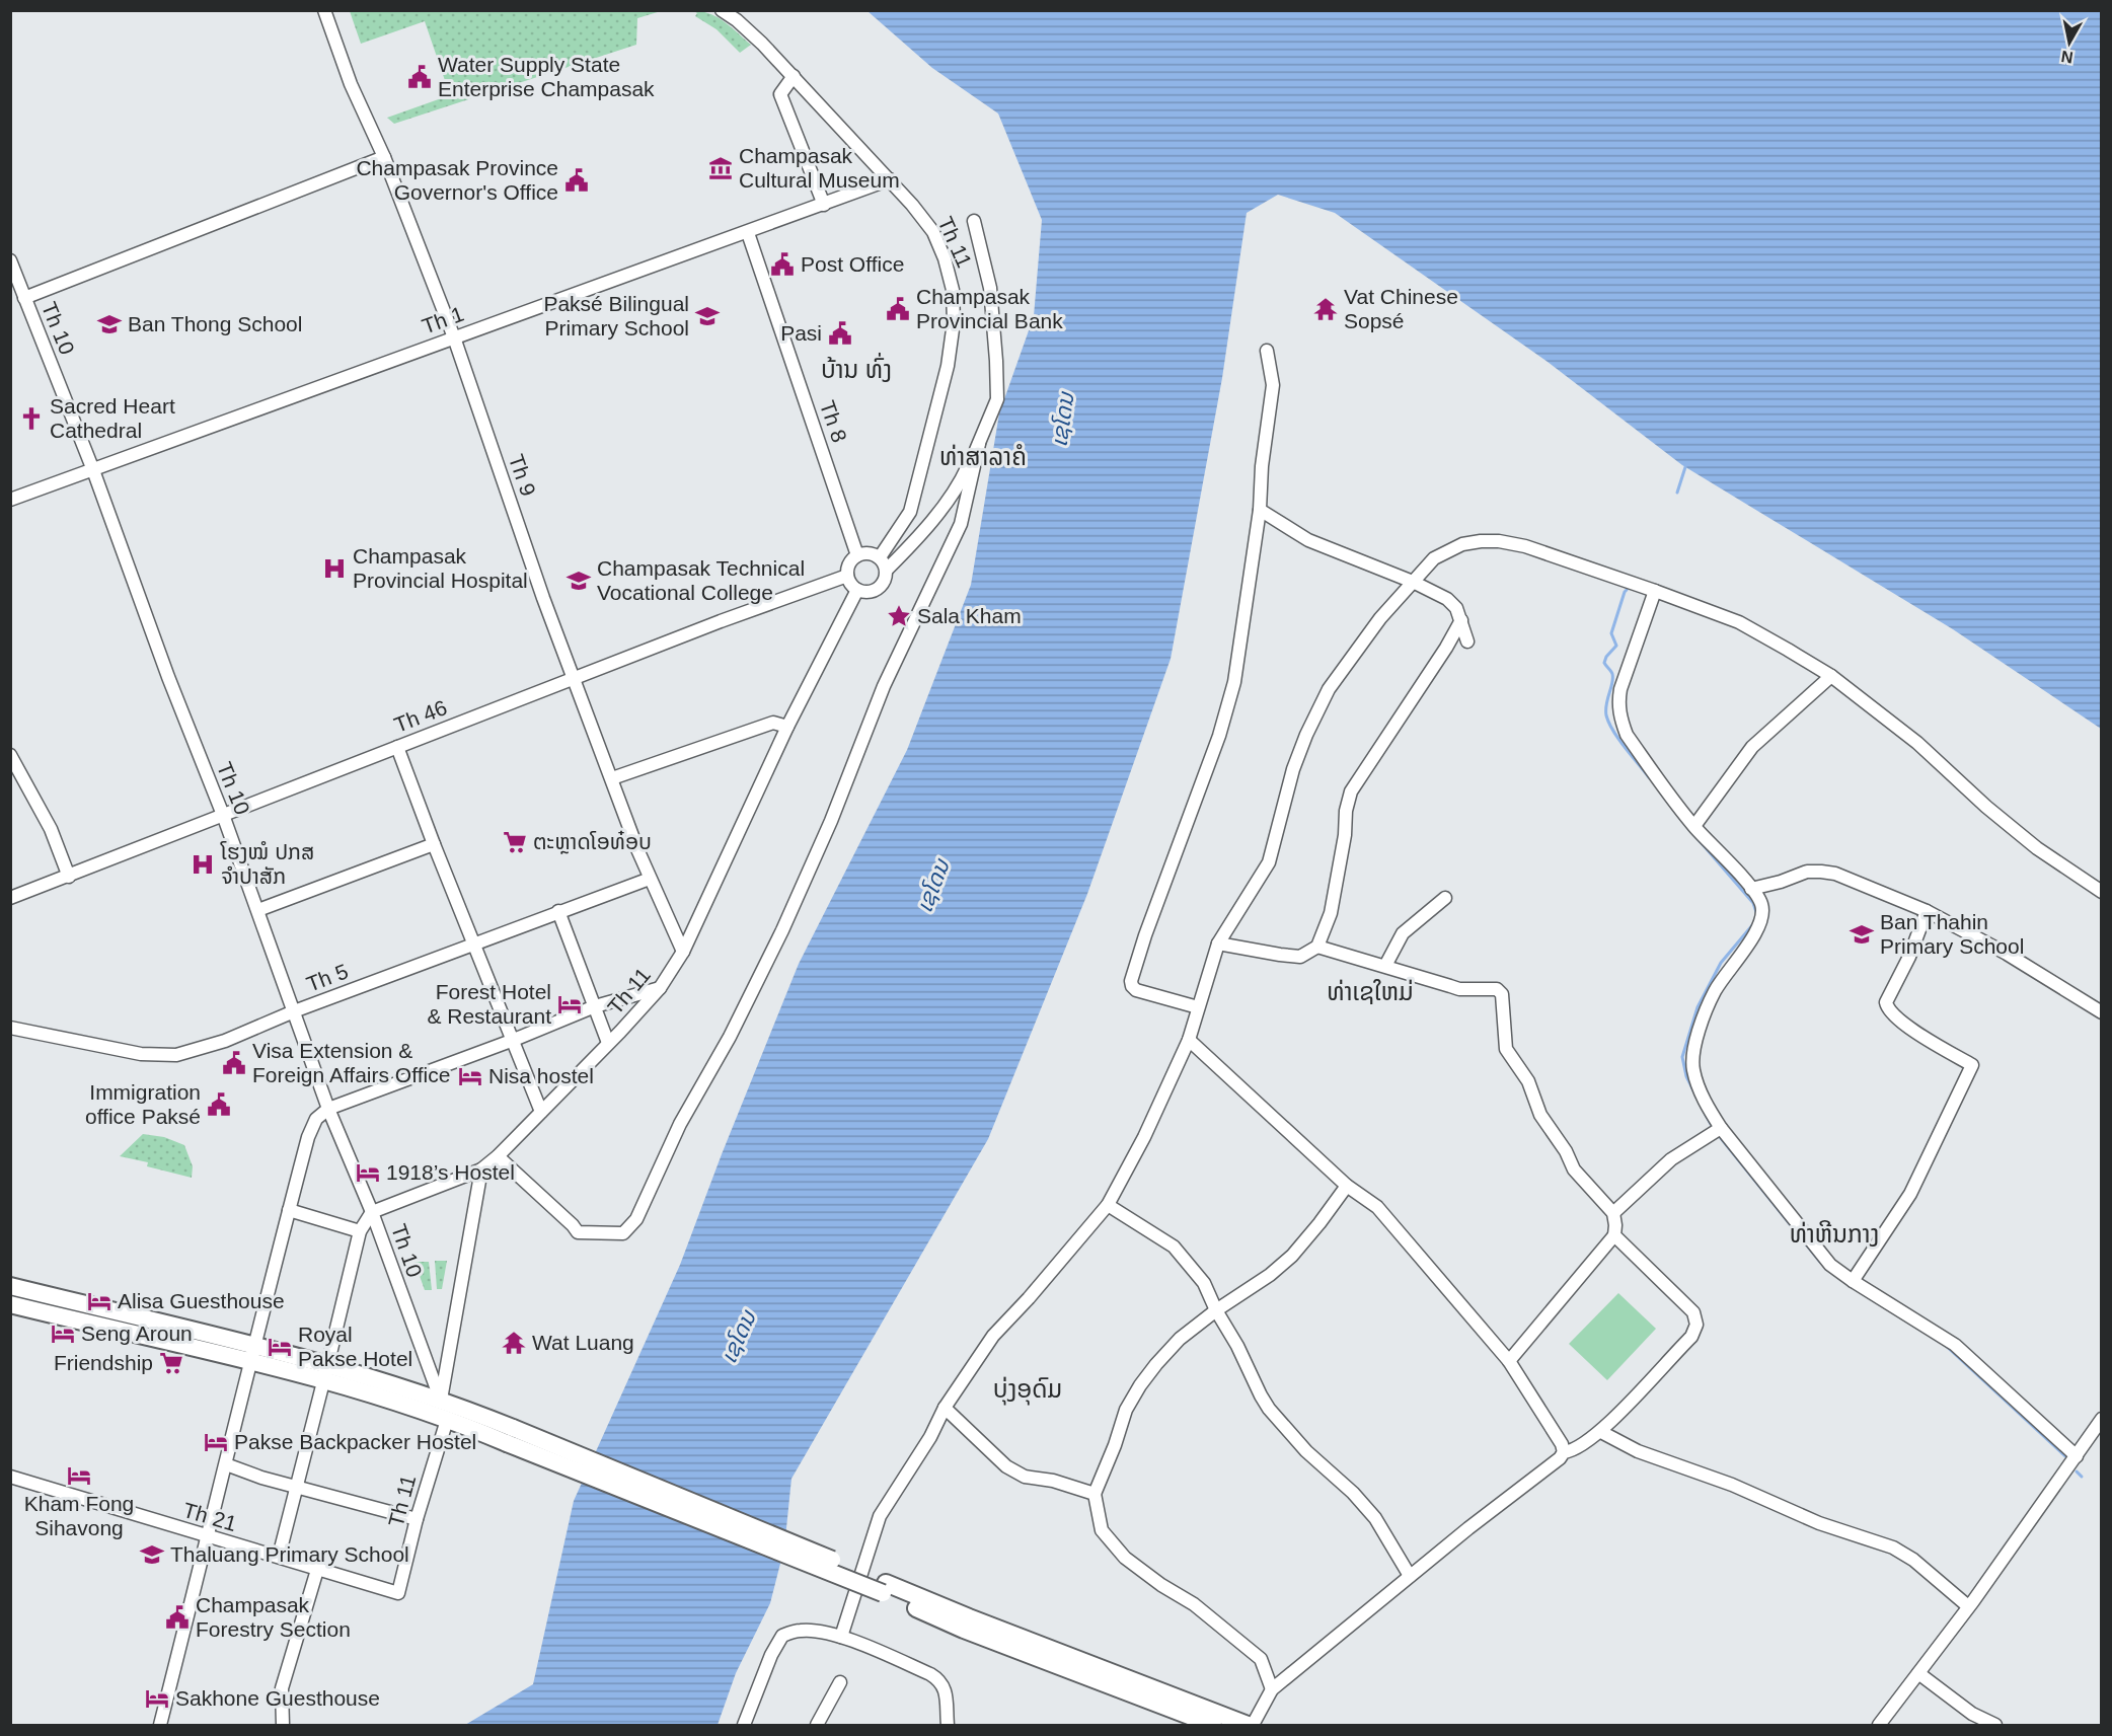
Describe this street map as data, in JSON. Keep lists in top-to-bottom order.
{
  "streets": {
    "street": [
      "Th 11",
      "Th 1",
      "Th 10",
      "Th 8",
      "Th 9",
      "Th 46",
      "Th 5",
      "Th 21"
    ]
  },
  "crossings": [
    ["Th 11", "Th 1"],
    ["Th 11", "Th 10"],
    ["Th 11", "Th 8"],
    ["Th 11", "Th 9"],
    ["Th 11", "Th 46"],
    ["Th 11", "Th 21"],
    ["Th 1", "Th 10"],
    ["Th 1", "Th 8"],
    ["Th 1", "Th 9"],
    ["Th 10", "Th 46"],
    ["Th 10", "Th 5"],
    ["Th 8", "Th 46"],
    ["Th 9", "Th 46"],
    ["Th 9", "Th 5"]
  ],
  "districts": [
    "ບ້ານ ທົ່ງ",
    "ທ່າສາລາຄໍ",
    "ທ່າເຊໃຫມ່",
    "ທ່າຫີນກາງ",
    "ບຸ່ງອຸດົມ"
  ],
  "water": ["ເຊໂດນ"],
  "places": {
    "public building": [
      "Water Supply State Enterprise Champasak",
      "Champasak Province Governor's Office",
      "Post Office",
      "Champasak Provincial Bank",
      "Pasi",
      "Visa Extension & Foreign Affairs Office",
      "Immigration office Paksé",
      "Champasak Forestry Section"
    ],
    "museum": ["Champasak Cultural Museum"],
    "temple": ["Vat Chinese Sopsé", "Wat Luang"],
    "school or university": [
      "Paksé Bilingual Primary School",
      "Ban Thong School",
      "Champasak Technical Vocational College",
      "Ban Thahin Primary School",
      "Thaluang Primary School"
    ],
    "church": ["Sacred Heart Cathedral"],
    "hospital": ["Champasak Provincial Hospital", "ໂຮງໝໍ ປກສ ຈຳປາສັກ"],
    "place": ["Sala Kham"],
    "supermarket": ["ຕະຫຼາດໂອທ໋ອບ", "Friendship"],
    "hotel": [
      "Forest Hotel & Restaurant",
      "Nisa hostel",
      "1918’s Hostel",
      "Alisa Guesthouse",
      "Seng Aroun",
      "Royal Pakse Hotel",
      "Pakse Backpacker Hostel",
      "Kham Fong Sihavong",
      "Sakhone Guesthouse"
    ]
  },
  "north": "bottom"
}
